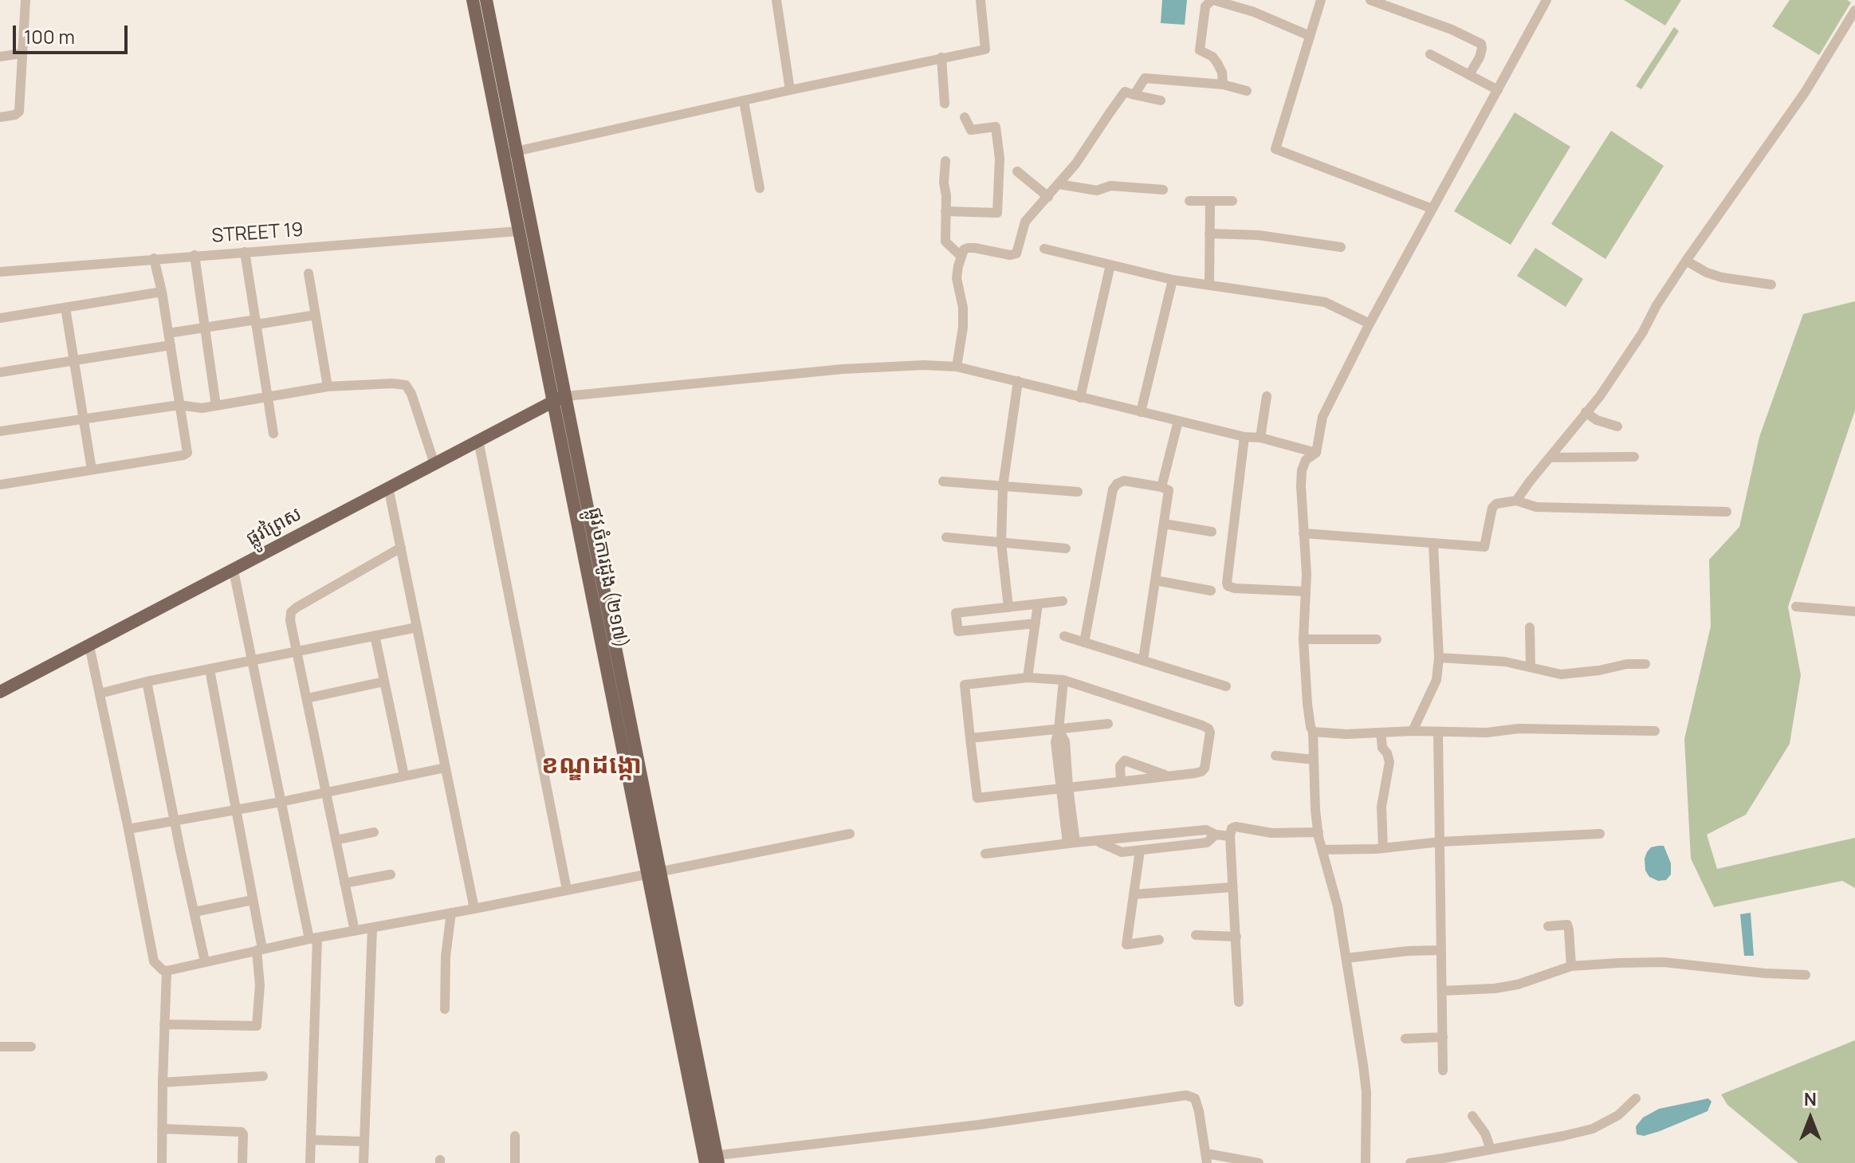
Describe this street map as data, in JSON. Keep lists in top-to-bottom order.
{
  "streets": {
    "main road": ["ផ្លូវព្រៃស", "ផ្លូវ ចំការដូង (២១៧)"],
    "street": ["STREET 19"]
  },
  "crossings": [
    ["STREET 19", "ផ្លូវ ចំការដូង (២១៧)"],
    ["ផ្លូវព្រៃស", "ផ្លូវ ចំការដូង (២១៧)"]
  ],
  "districts": ["ខណ្ឌដង្កោ"],
  "scale_bar": "100 m",
  "north": "top"
}
